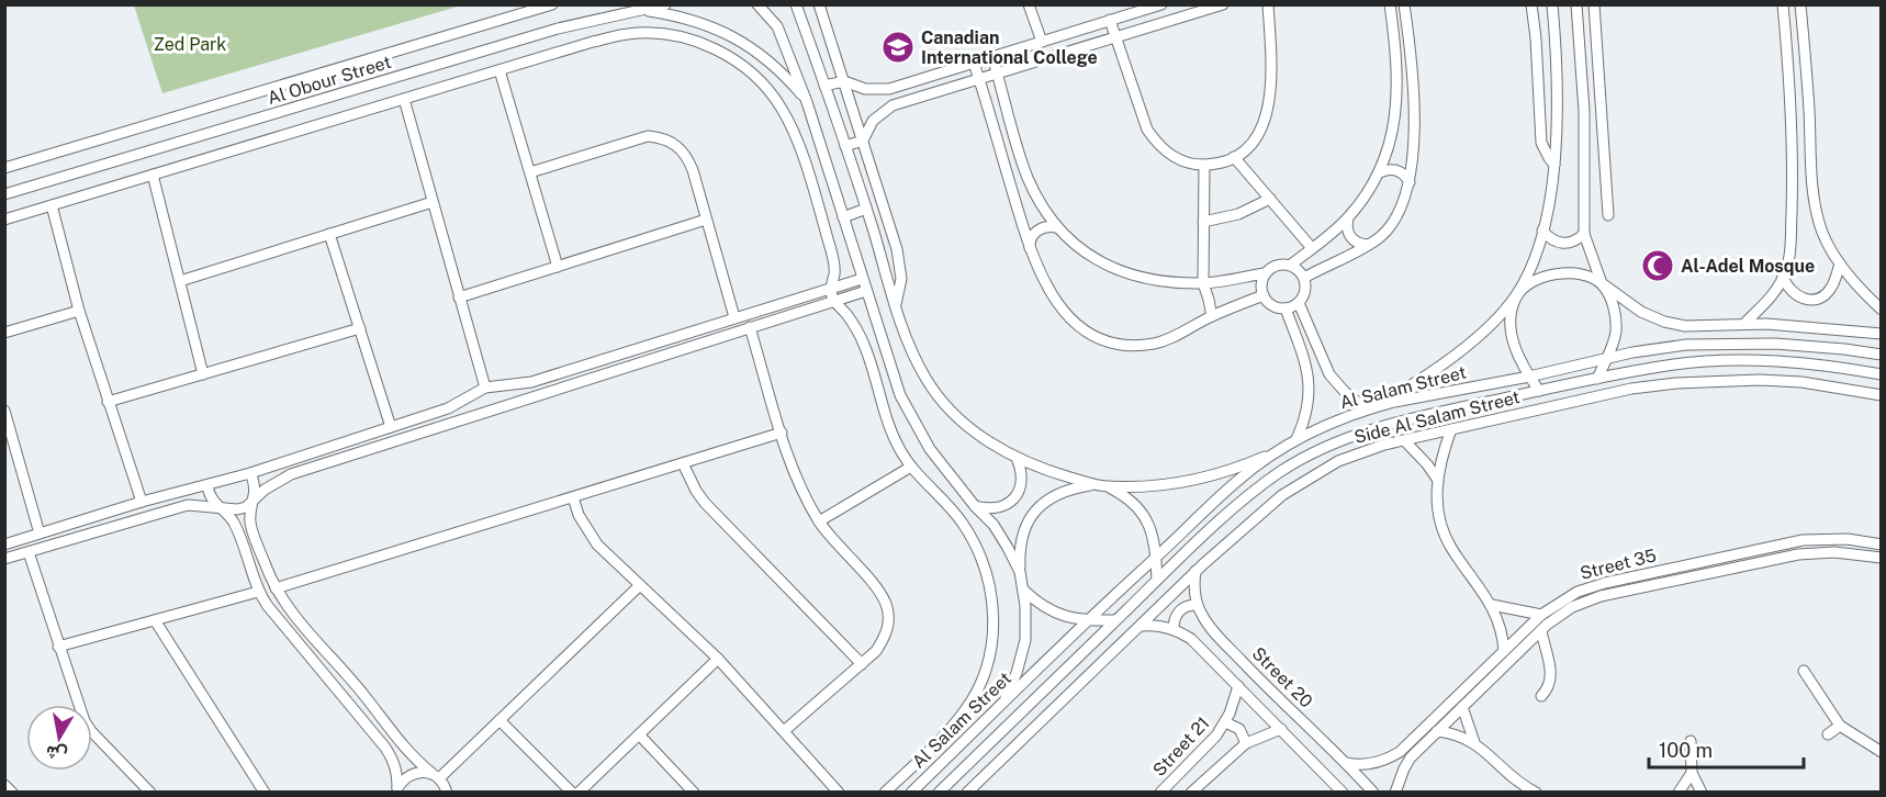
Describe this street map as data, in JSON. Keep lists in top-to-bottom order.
{
  "streets": {
    "street": [
      "Al Obour Street",
      "Al Salam Street",
      "Side Al Salam Street",
      "Street 35",
      "Street 20",
      "Street 21"
    ]
  },
  "crossings": [
    ["Street 35", "Street 20"],
    ["Street 20", "Street 21"]
  ],
  "parks": ["Zed Park"],
  "places": {
    "school or university": ["Canadian International College"],
    "mosque": ["Al-Adel Mosque"]
  },
  "scale_bar": "100 m",
  "north": "bottom"
}
